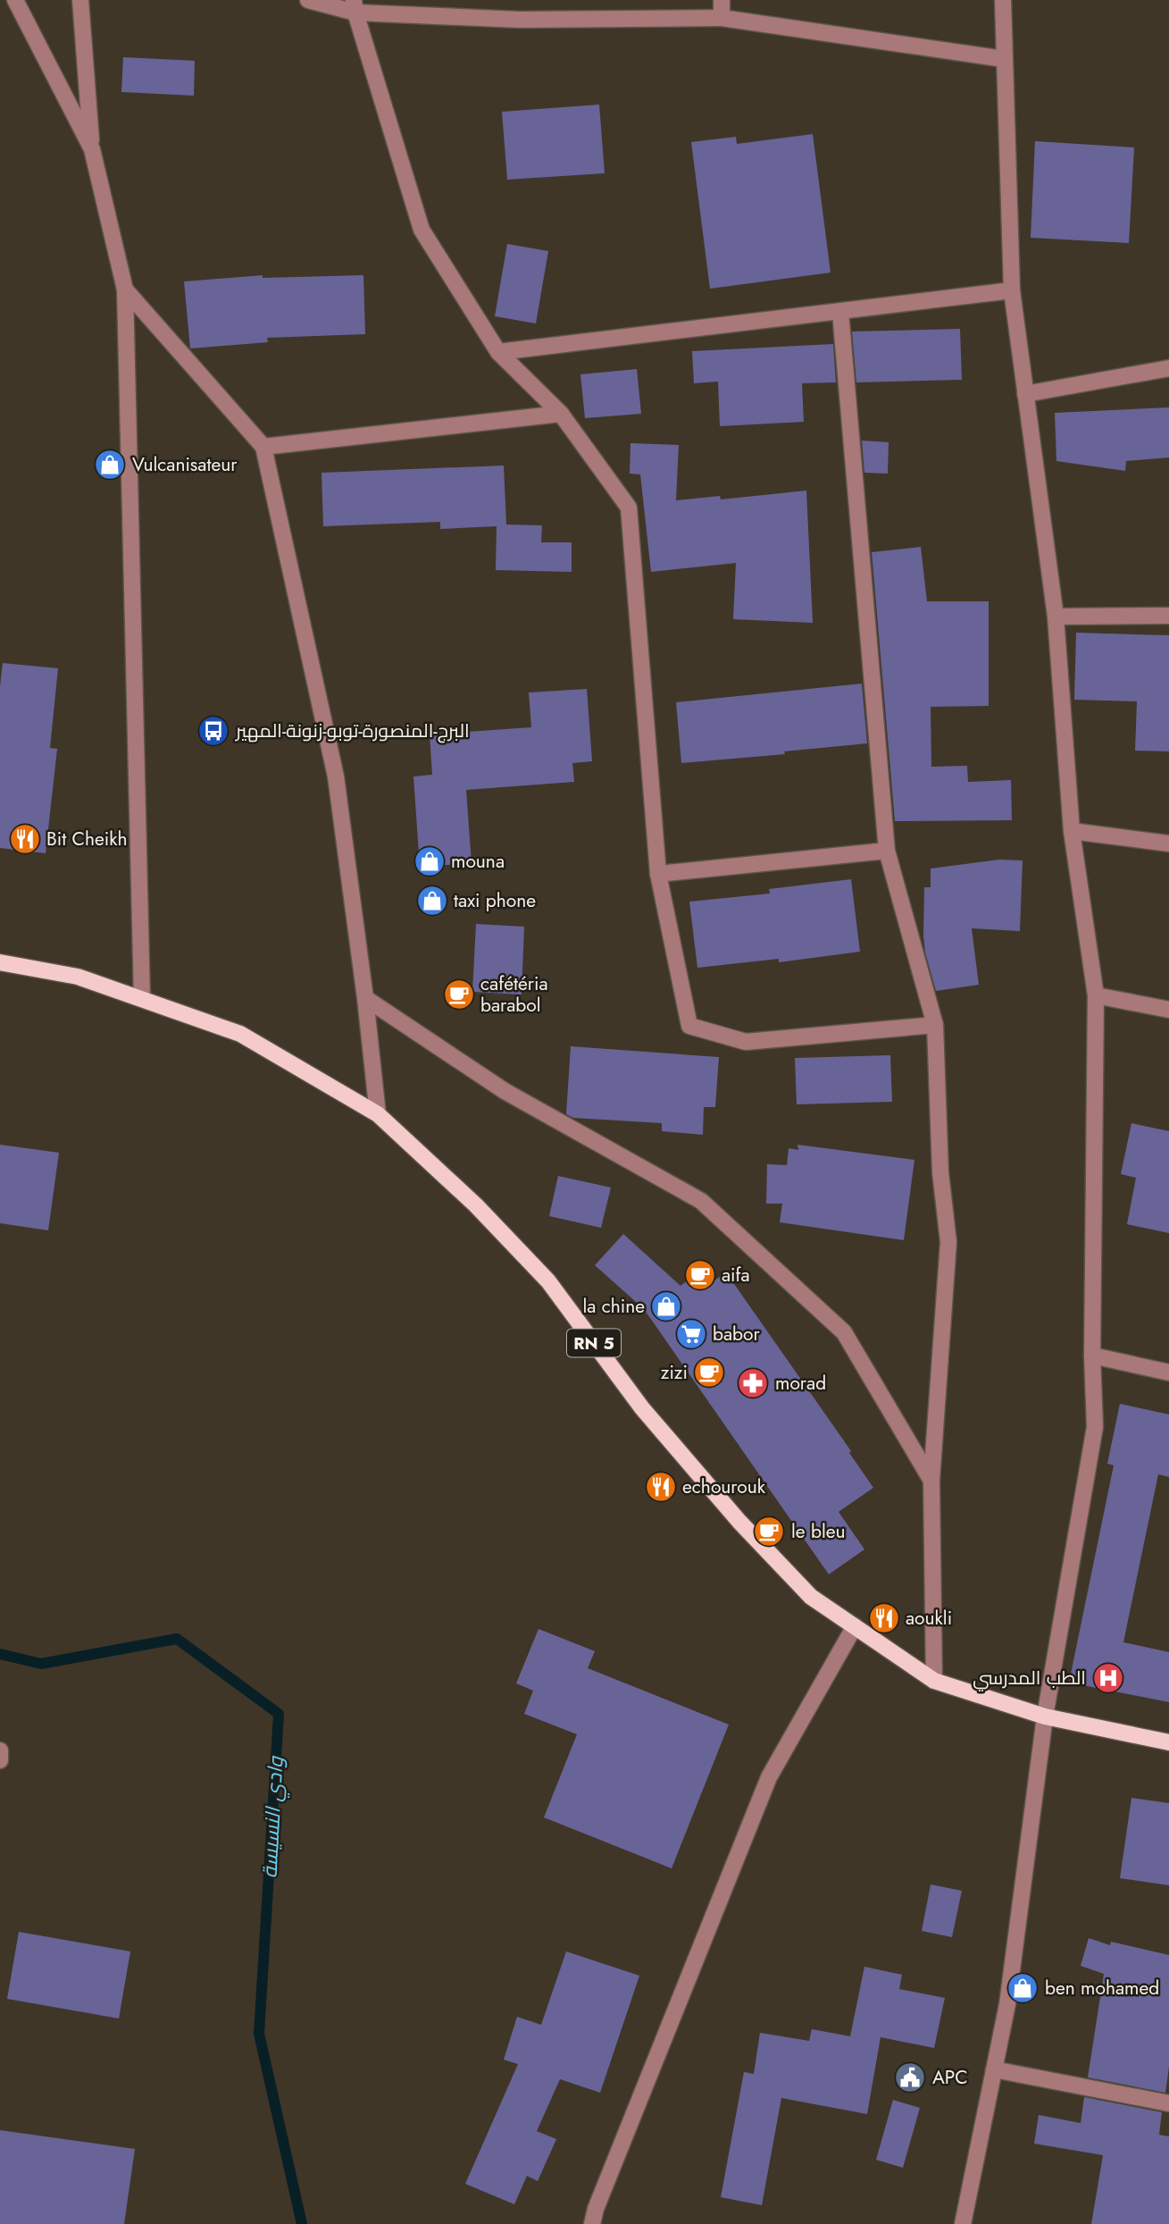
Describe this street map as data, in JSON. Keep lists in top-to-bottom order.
{
  "streets": {
    "main road": ["RN 5"]
  },
  "water": ["وادي النسيسة"],
  "places": {
    "shop": [
      "Vulcanisateur",
      "mouna",
      "taxi phone",
      "la chine",
      "ben mohamed"
    ],
    "bus stop": ["البرج-المنصورة-توبو-زنونة-المهير"],
    "restaurant": ["Bit Cheikh", "echourouk", "aoukli"],
    "cafe": [
      "cafétéria barabol",
      "aifa",
      "zizi",
      "le bleu"
    ],
    "supermarket": ["babor"],
    "pharmacy": ["morad"],
    "hospital": ["الطب المدرسي"],
    "public building": ["APC"]
  }
}
